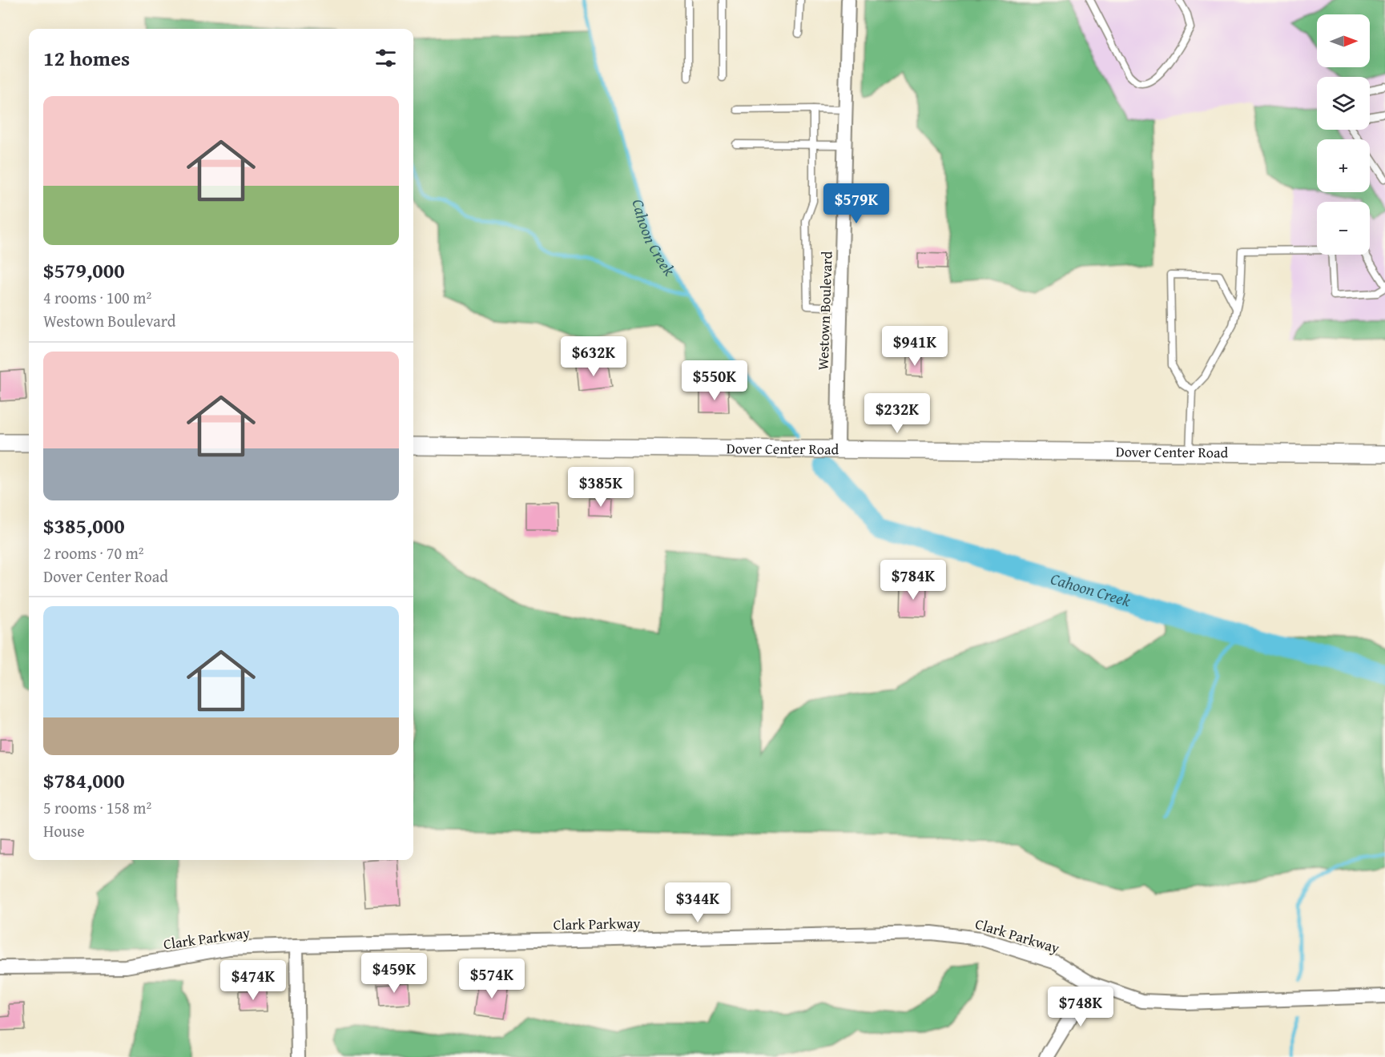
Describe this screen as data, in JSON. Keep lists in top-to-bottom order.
{
  "streets": {
    "street": ["Westown Boulevard", "Dover Center Road", "Clark Parkway"]
  },
  "crossings": [
    ["Westown Boulevard", "Dover Center Road"]
  ],
  "water": ["Cahoon Creek"],
  "north": "right",
  "page": {
    "map_buttons": ["+", "−"],
    "heading": "12 homes",
    "list": [
      {
        "name": "$579,000",
        "note": "4 rooms · 100 m² · Westown Boulevard"
      },
      {
        "name": "$385,000",
        "note": "2 rooms · 70 m² · Dover Center Road"
      },
      {
        "name": "$784,000",
        "note": "5 rooms · 158 m² · House"
      }
    ],
    "price": [
      "$579K",
      "$941K",
      "$632K",
      "$550K",
      "$232K",
      "$385K",
      "$784K",
      "$344K",
      "$459K",
      "$574K",
      "$474K",
      "$748K"
    ]
  }
}
